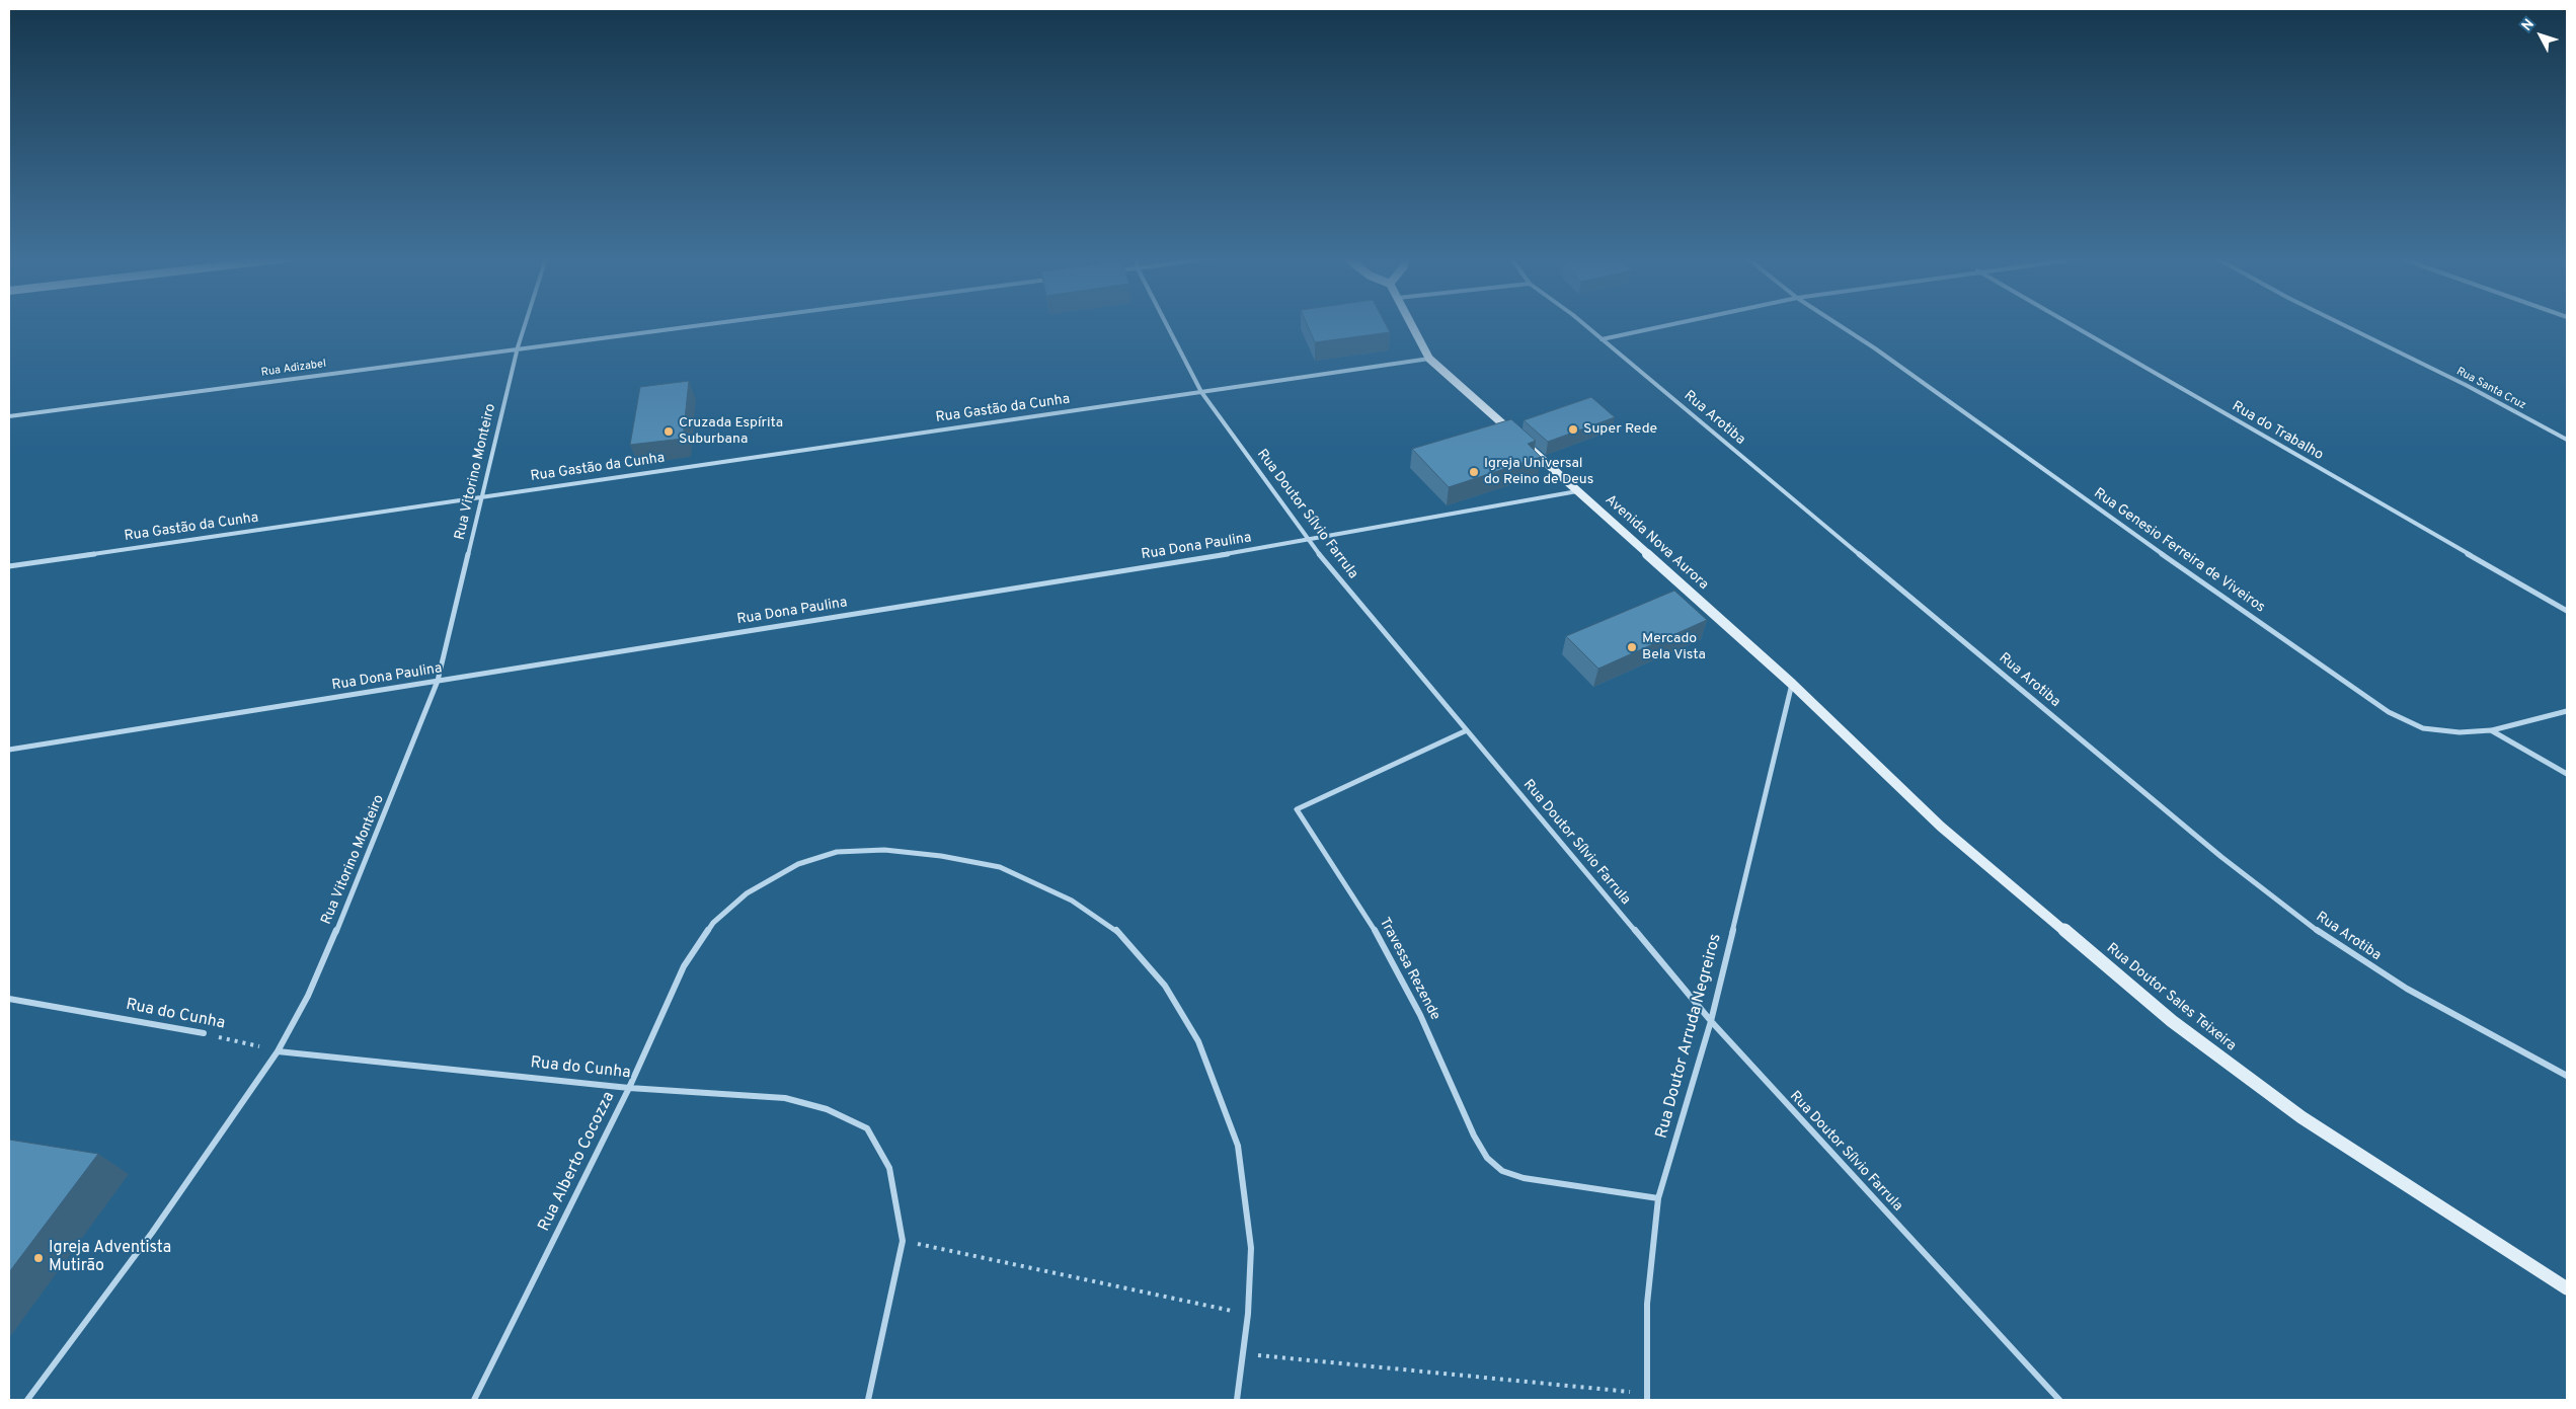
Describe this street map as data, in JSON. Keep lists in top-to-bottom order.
{
  "streets": {
    "street": [
      "Rua Adizabel",
      "Rua Santa Cruz",
      "Rua Gastão da Cunha",
      "Rua Arotiba",
      "Rua do Trabalho",
      "Rua Vitorino Monteiro",
      "Rua Doutor Sílvio Farrula",
      "Avenida Nova Aurora",
      "Rua Dona Paulina",
      "Rua Genesio Ferreira de Viveiros",
      "Travessa Rezende",
      "Rua Doutor Sales Teixeira",
      "Rua do Cunha",
      "Rua Doutor Arruda Negreiros",
      "Rua Alberto Cocozza"
    ]
  },
  "crossings": [
    ["Rua Adizabel", "Rua Vitorino Monteiro"],
    ["Rua Gastão da Cunha", "Rua Vitorino Monteiro"],
    ["Rua Gastão da Cunha", "Rua Doutor Sílvio Farrula"],
    ["Rua Vitorino Monteiro", "Rua Dona Paulina"],
    ["Rua Vitorino Monteiro", "Rua do Cunha"],
    ["Rua Doutor Sílvio Farrula", "Rua Dona Paulina"],
    ["Rua Doutor Sílvio Farrula", "Travessa Rezende"],
    ["Rua Doutor Sílvio Farrula", "Rua Doutor Arruda Negreiros"],
    ["Avenida Nova Aurora", "Rua Dona Paulina"],
    ["Avenida Nova Aurora", "Rua Doutor Sales Teixeira"],
    ["Avenida Nova Aurora", "Rua Doutor Arruda Negreiros"],
    ["Travessa Rezende", "Rua Doutor Arruda Negreiros"],
    ["Rua Doutor Sales Teixeira", "Rua Doutor Arruda Negreiros"],
    ["Rua do Cunha", "Rua Alberto Cocozza"]
  ],
  "places": [
    "Super Rede",
    "Cruzada Espírita Suburbana",
    "Igreja Universal do Reino de Deus",
    "Mercado Bela Vista",
    "Igreja Adventista Mutirão"
  ],
  "north": "top left"
}
